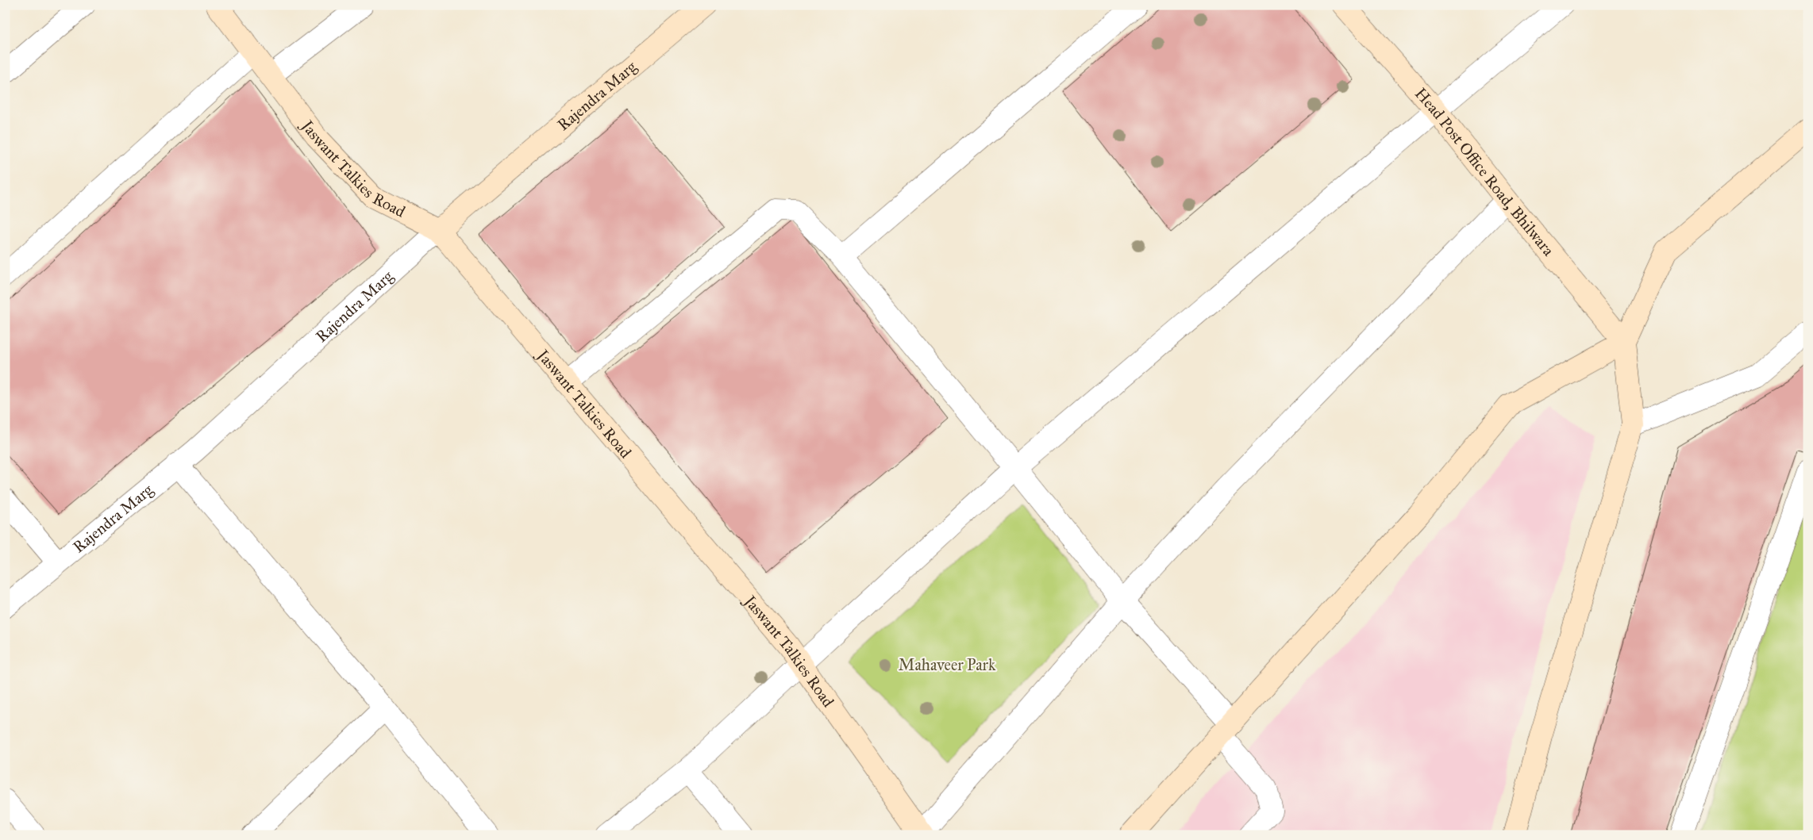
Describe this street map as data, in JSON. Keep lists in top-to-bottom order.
{
  "streets": {
    "street": ["Rajendra Marg", "Jaswant Talkies Road", "Head Post Office Road, Bhilwara"]
  },
  "crossings": [
    ["Rajendra Marg", "Jaswant Talkies Road"]
  ],
  "parks": ["Mahaveer Park"]
}
